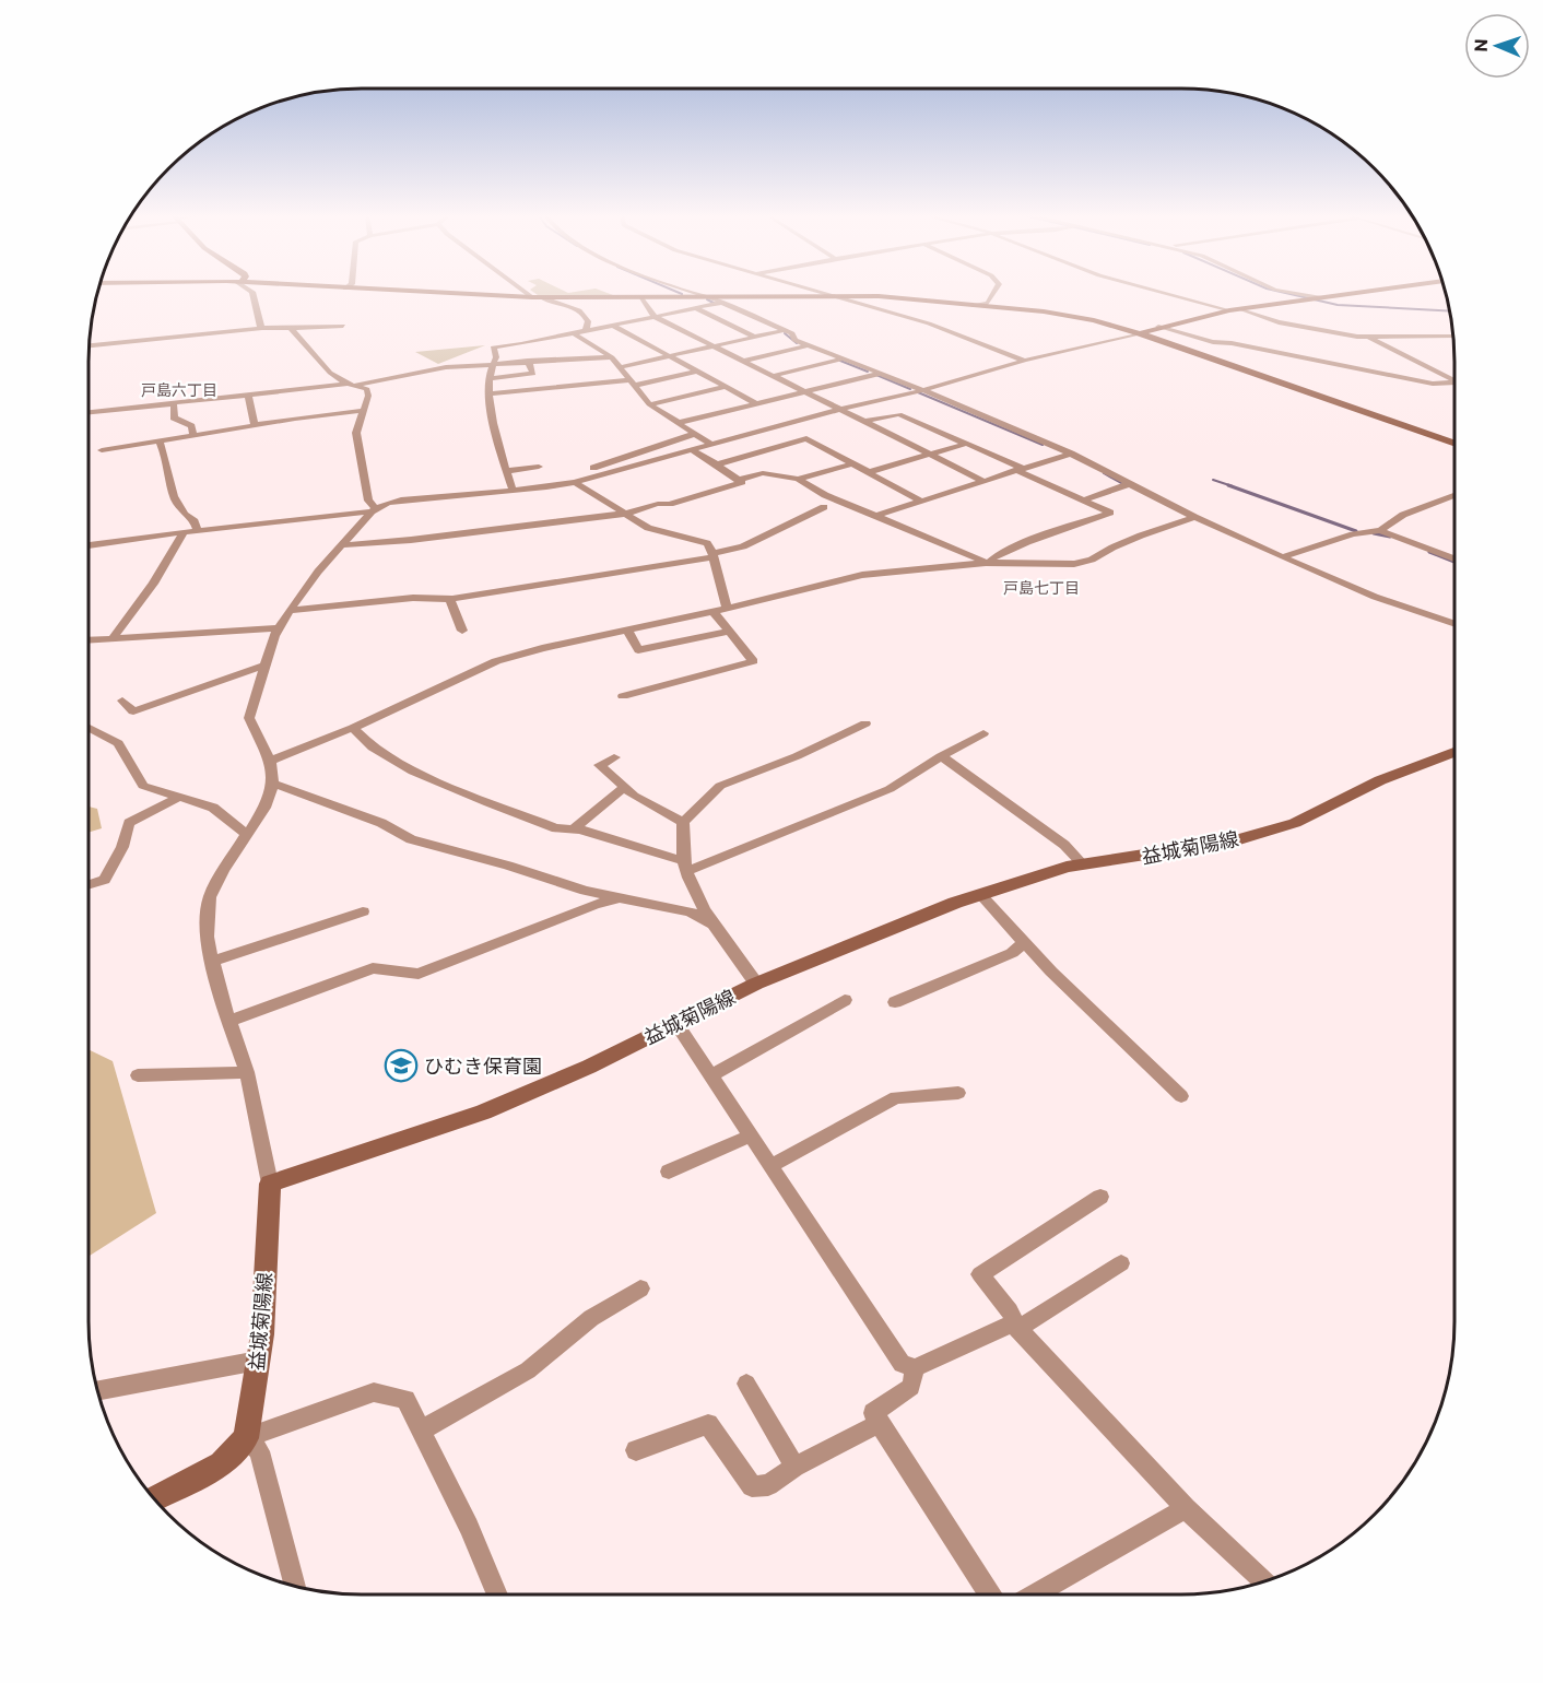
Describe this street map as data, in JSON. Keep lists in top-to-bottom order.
{
  "streets": {
    "main road": ["益城菊陽線"]
  },
  "districts": ["戸島六丁目", "戸島七丁目"],
  "places": {
    "school or university": ["ひむき保育園"]
  },
  "north": "left"
}
